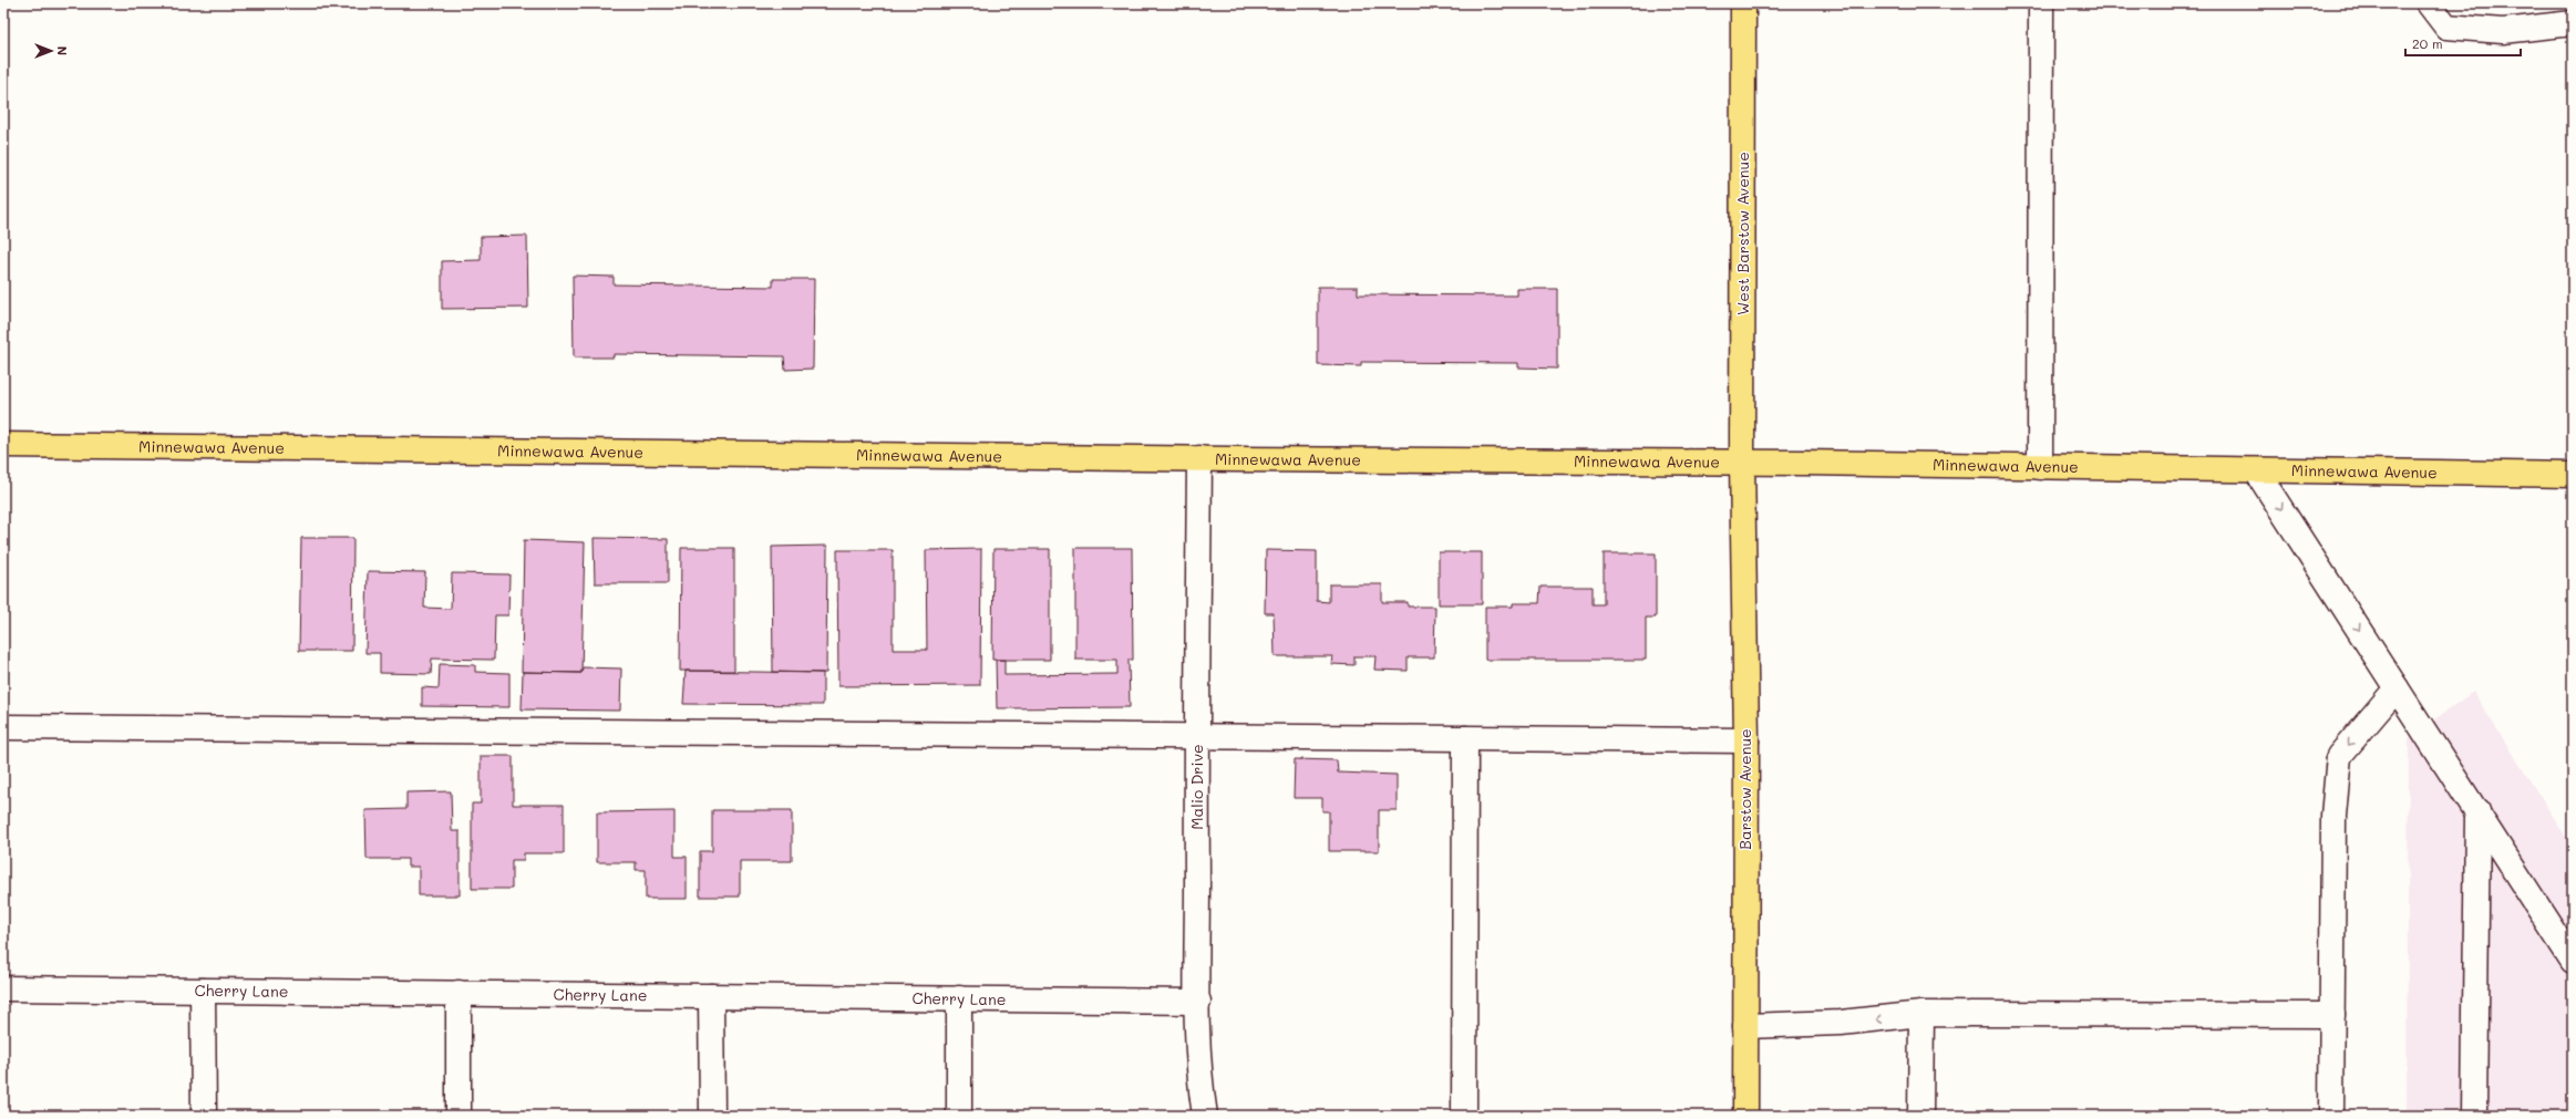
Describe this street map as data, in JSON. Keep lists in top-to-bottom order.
{
  "streets": {
    "main road": ["West Barstow Avenue", "Minnewawa Avenue", "Barstow Avenue"],
    "street": ["Malio Drive", "Cherry Lane"]
  },
  "crossings": [
    ["West Barstow Avenue", "Minnewawa Avenue"],
    ["West Barstow Avenue", "Barstow Avenue"],
    ["Minnewawa Avenue", "Malio Drive"],
    ["Minnewawa Avenue", "Barstow Avenue"],
    ["Malio Drive", "Cherry Lane"]
  ],
  "scale_bar": "20 m",
  "north": "right"
}
